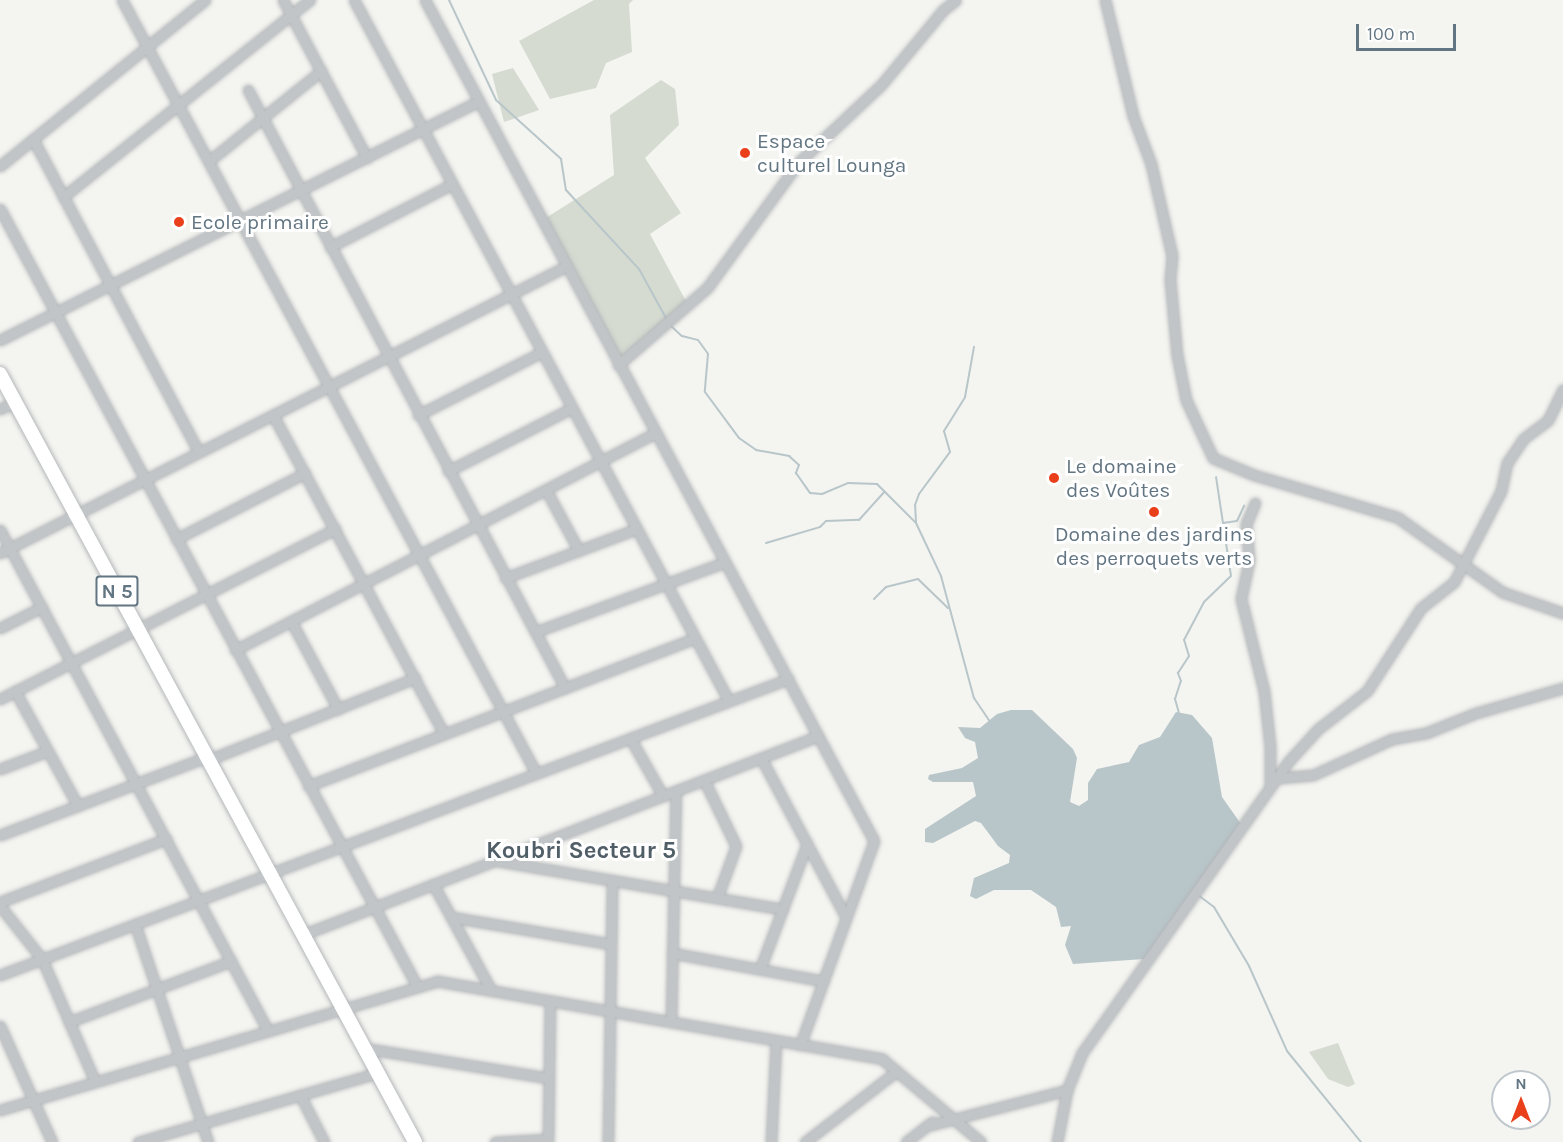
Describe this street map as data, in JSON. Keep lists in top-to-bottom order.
{
  "streets": {
    "highway": ["N 5"]
  },
  "districts": ["Koubri Secteur 5"],
  "places": [
    "Espace culturel Lounga",
    "Ecole primaire",
    "Le domaine des Voûtes",
    "Domaine des jardins des perroquets verts"
  ],
  "scale_bar": "100 m",
  "north": "top"
}
